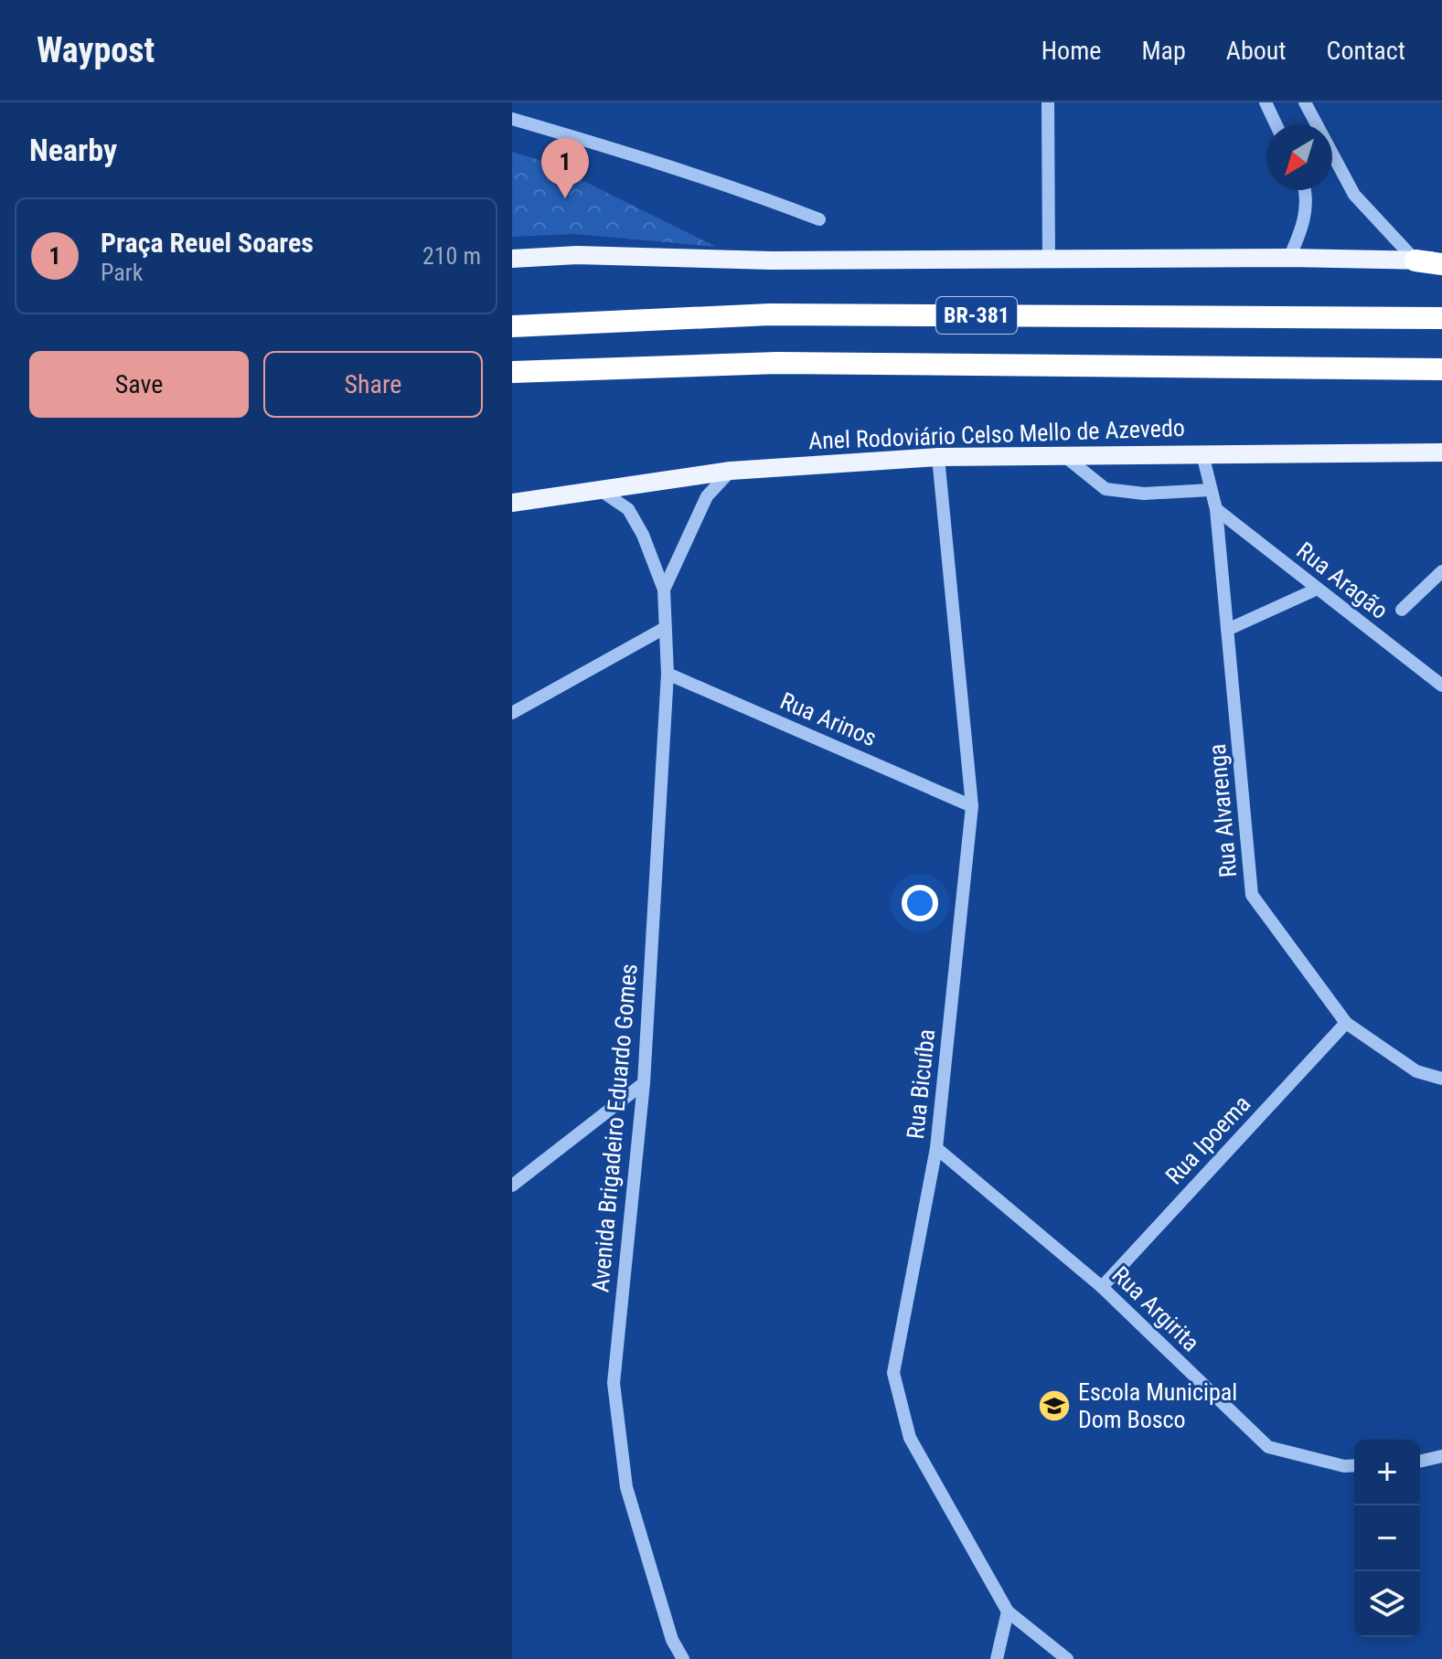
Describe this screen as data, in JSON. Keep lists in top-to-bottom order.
{
  "streets": {
    "highway": ["BR-381"],
    "main road": ["Anel Rodoviário Celso Mello de Azevedo"],
    "street": [
      "Rua Aragão",
      "Rua Arinos",
      "Rua Alvarenga",
      "Rua Bicuíba",
      "Avenida Brigadeiro Eduardo Gomes",
      "Rua Ipoema",
      "Rua Argirita"
    ]
  },
  "crossings": [
    ["Anel Rodoviário Celso Mello de Azevedo", "Rua Alvarenga"],
    ["Anel Rodoviário Celso Mello de Azevedo", "Rua Bicuíba"],
    ["Anel Rodoviário Celso Mello de Azevedo", "Avenida Brigadeiro Eduardo Gomes"],
    ["Rua Aragão", "Rua Alvarenga"],
    ["Rua Arinos", "Rua Bicuíba"],
    ["Rua Arinos", "Avenida Brigadeiro Eduardo Gomes"],
    ["Rua Alvarenga", "Rua Ipoema"],
    ["Rua Bicuíba", "Rua Argirita"],
    ["Rua Ipoema", "Rua Argirita"]
  ],
  "places": {
    "school or university": ["Escola Municipal Dom Bosco"]
  },
  "north": "bottom left",
  "page": {
    "header": "Waypost",
    "nav": [
      "Home",
      "Map",
      "About",
      "Contact"
    ],
    "heading": "Nearby",
    "pins": "1",
    "list": [
      {
        "mark": "1",
        "name": "Praça Reuel Soares",
        "note": "Park",
        "value": "210 m"
      }
    ],
    "buttons": ["Save", "Share"],
    "map_buttons": ["+", "−"]
  }
}
